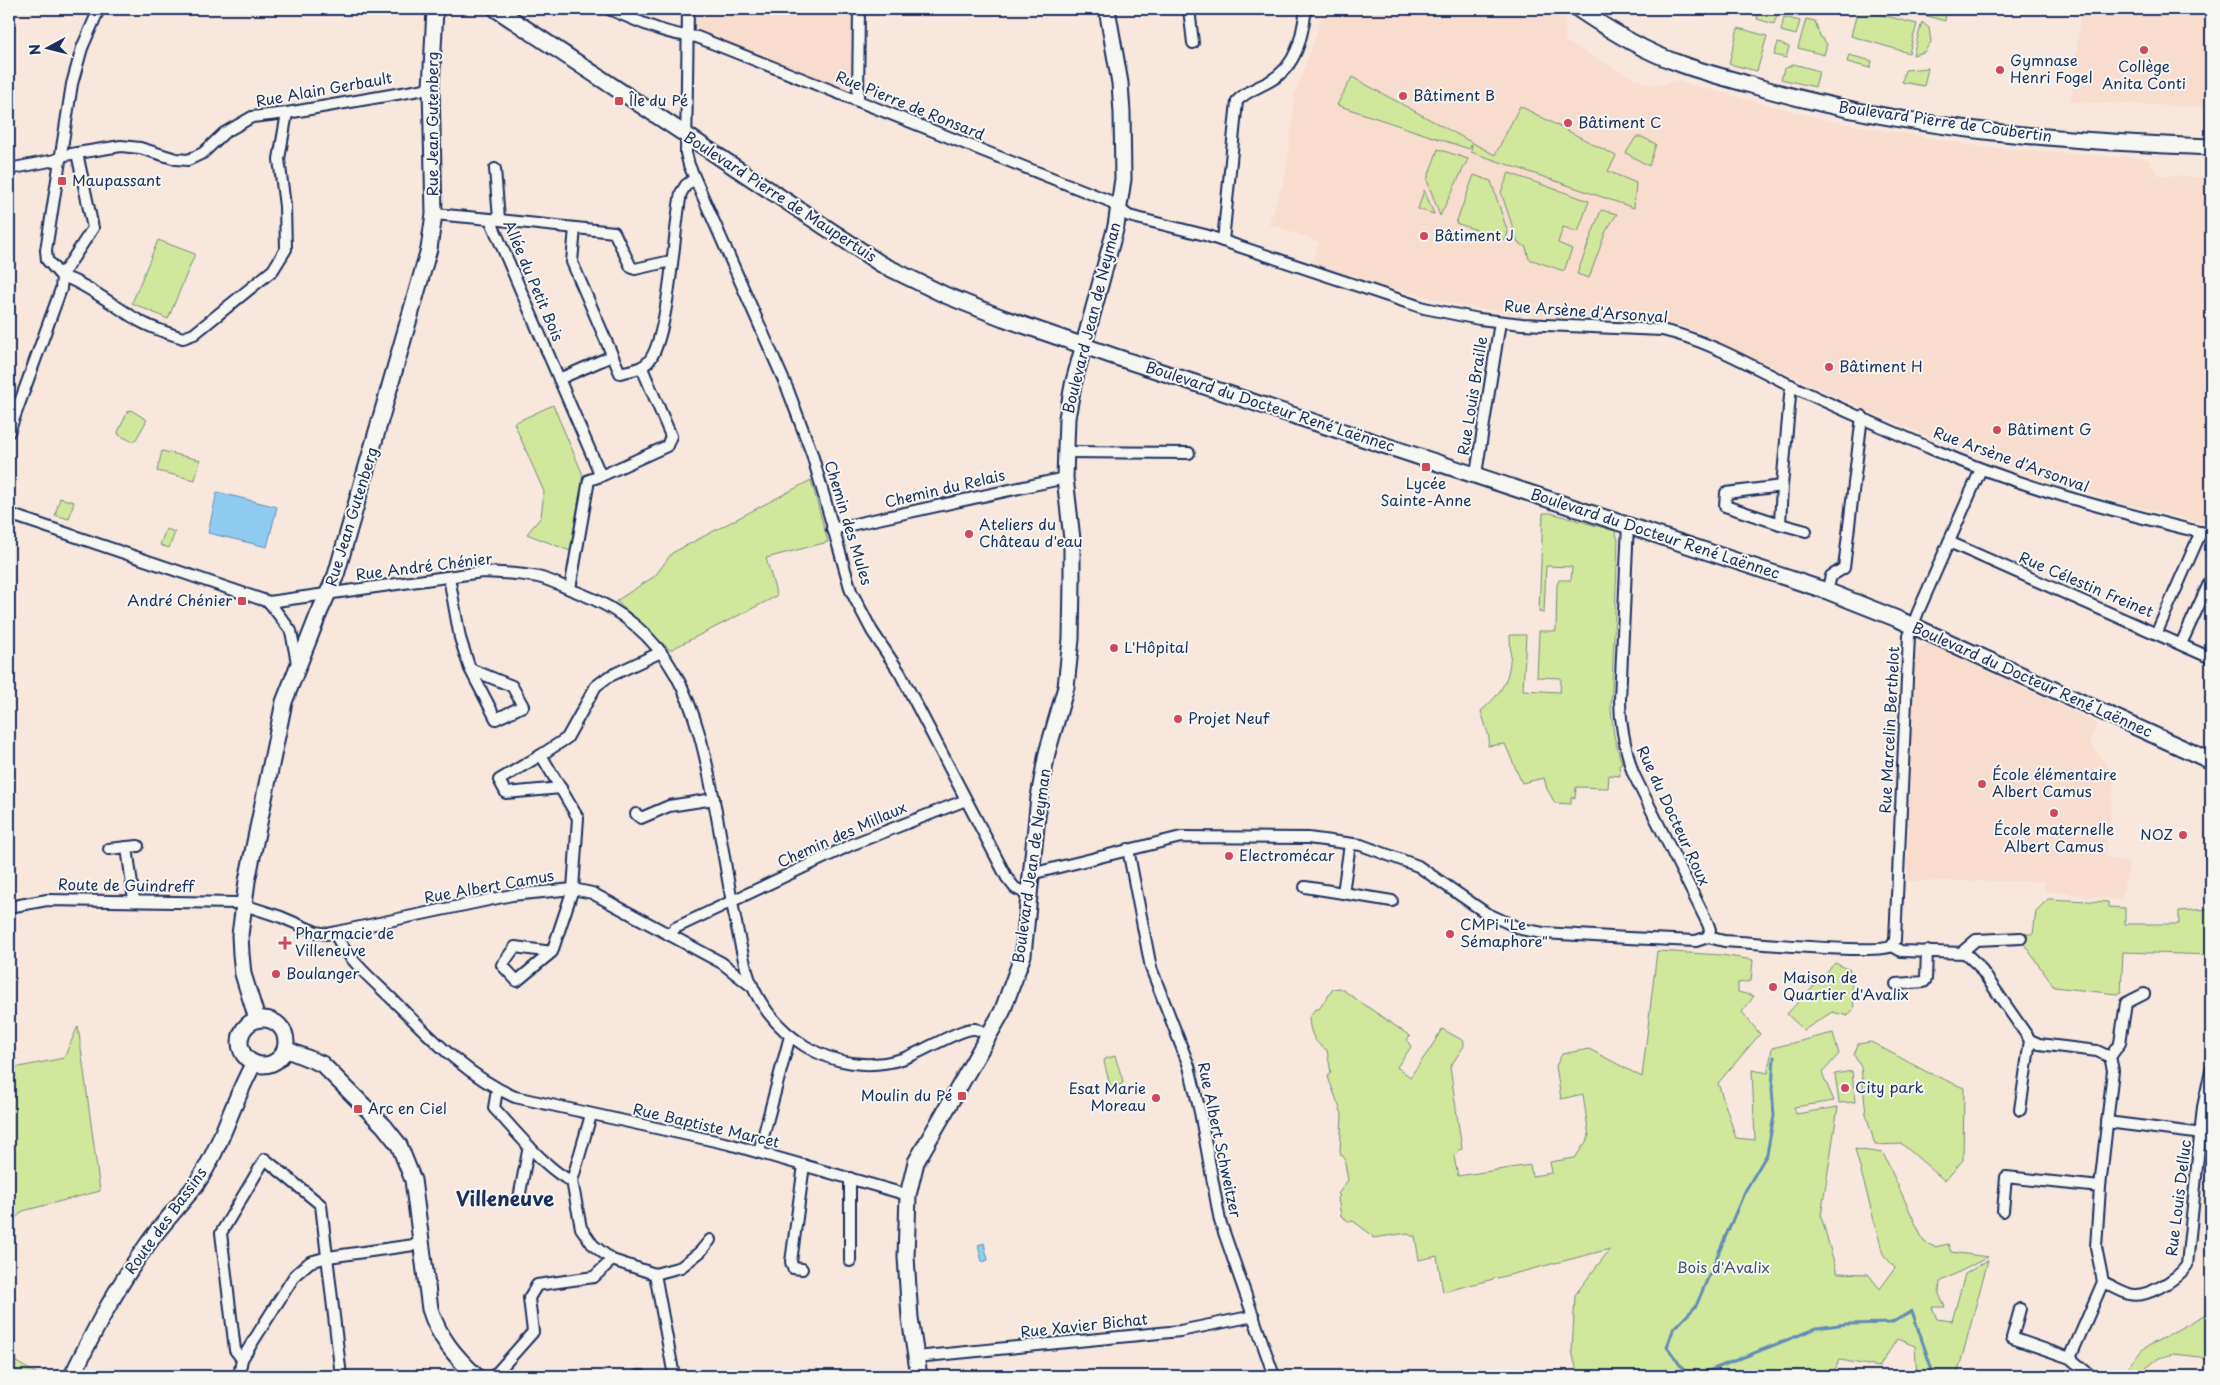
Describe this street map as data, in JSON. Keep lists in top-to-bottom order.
{
  "streets": {
    "street": [
      "Rue Alain Gerbault",
      "Rue Pierre de Ronsard",
      "Boulevard Pierre de Coubertin",
      "Rue Jean Gutenberg",
      "Boulevard Pierre de Maupertuis",
      "Allée du Petit Bois",
      "Rue Arsène d'Arsonval",
      "Boulevard Jean de Neyman",
      "Rue Louis Braille",
      "Boulevard du Docteur René Laënnec",
      "Chemin du Relais",
      "Chemin des Mules",
      "Rue André Chénier",
      "Rue Célestin Freinet",
      "Rue Marcelin Berthelot",
      "Rue du Docteur Roux",
      "Chemin des Millaux",
      "Route de Guindreff",
      "Rue Albert Camus",
      "Rue Baptiste Marcet",
      "Rue Albert Schweitzer",
      "Rue Louis Delluc",
      "Route des Bassins",
      "Rue Xavier Bichat"
    ]
  },
  "crossings": [
    ["Rue Alain Gerbault", "Rue Jean Gutenberg"],
    ["Rue Pierre de Ronsard", "Rue Arsène d'Arsonval"],
    ["Rue Pierre de Ronsard", "Boulevard Jean de Neyman"],
    ["Rue Pierre de Ronsard", "Chemin des Mules"],
    ["Rue Jean Gutenberg", "Allée du Petit Bois"],
    ["Rue Jean Gutenberg", "Rue André Chénier"],
    ["Rue Jean Gutenberg", "Route de Guindreff"],
    ["Rue Jean Gutenberg", "Route des Bassins"],
    ["Boulevard Pierre de Maupertuis", "Boulevard Jean de Neyman"],
    ["Boulevard Pierre de Maupertuis", "Boulevard du Docteur René Laënnec"],
    ["Boulevard Pierre de Maupertuis", "Chemin des Mules"],
    ["Rue Arsène d'Arsonval", "Boulevard Jean de Neyman"],
    ["Rue Arsène d'Arsonval", "Rue Louis Braille"],
    ["Rue Arsène d'Arsonval", "Rue Marcelin Berthelot"],
    ["Boulevard Jean de Neyman", "Boulevard du Docteur René Laënnec"],
    ["Boulevard Jean de Neyman", "Chemin du Relais"],
    ["Boulevard Jean de Neyman", "Chemin des Mules"],
    ["Boulevard Jean de Neyman", "Rue Albert Camus"],
    ["Boulevard Jean de Neyman", "Rue Baptiste Marcet"],
    ["Boulevard Jean de Neyman", "Rue Xavier Bichat"],
    ["Rue Louis Braille", "Boulevard du Docteur René Laënnec"],
    ["Boulevard du Docteur René Laënnec", "Rue Marcelin Berthelot"],
    ["Boulevard du Docteur René Laënnec", "Rue du Docteur Roux"],
    ["Chemin du Relais", "Chemin des Mules"],
    ["Chemin des Mules", "Chemin des Millaux"],
    ["Rue André Chénier", "Chemin des Millaux"],
    ["Rue André Chénier", "Rue Albert Camus"],
    ["Rue Célestin Freinet", "Rue Marcelin Berthelot"],
    ["Chemin des Millaux", "Rue Albert Camus"],
    ["Rue Albert Camus", "Rue Baptiste Marcet"],
    ["Rue Albert Schweitzer", "Rue Xavier Bichat"]
  ],
  "districts": ["Villeneuve"],
  "parks": ["Bois d'Avalix"],
  "places": {
    "other": [
      "Collège Anita Conti",
      "Gymnase Henri Fogel",
      "Bâtiment B",
      "Bâtiment C",
      "Bâtiment J",
      "Bâtiment H",
      "Bâtiment G",
      "Ateliers du Château d'eau",
      "L'Hôpital",
      "Projet Neuf",
      "École élémentaire Albert Camus",
      "École maternelle Albert Camus",
      "NOZ",
      "Electromécar",
      "CMPi \"Le Sémaphore\"",
      "Boulanger",
      "Maison de Quartier d'Avalix",
      "City park",
      "Esat Marie Moreau"
    ],
    "transit": [
      "Île du Pé",
      "Maupassant",
      "Lycée Sainte-Anne",
      "André Chénier",
      "Moulin du Pé",
      "Arc en Ciel"
    ],
    "health": ["Pharmacie de Villeneuve"]
  },
  "north": "left"
}
